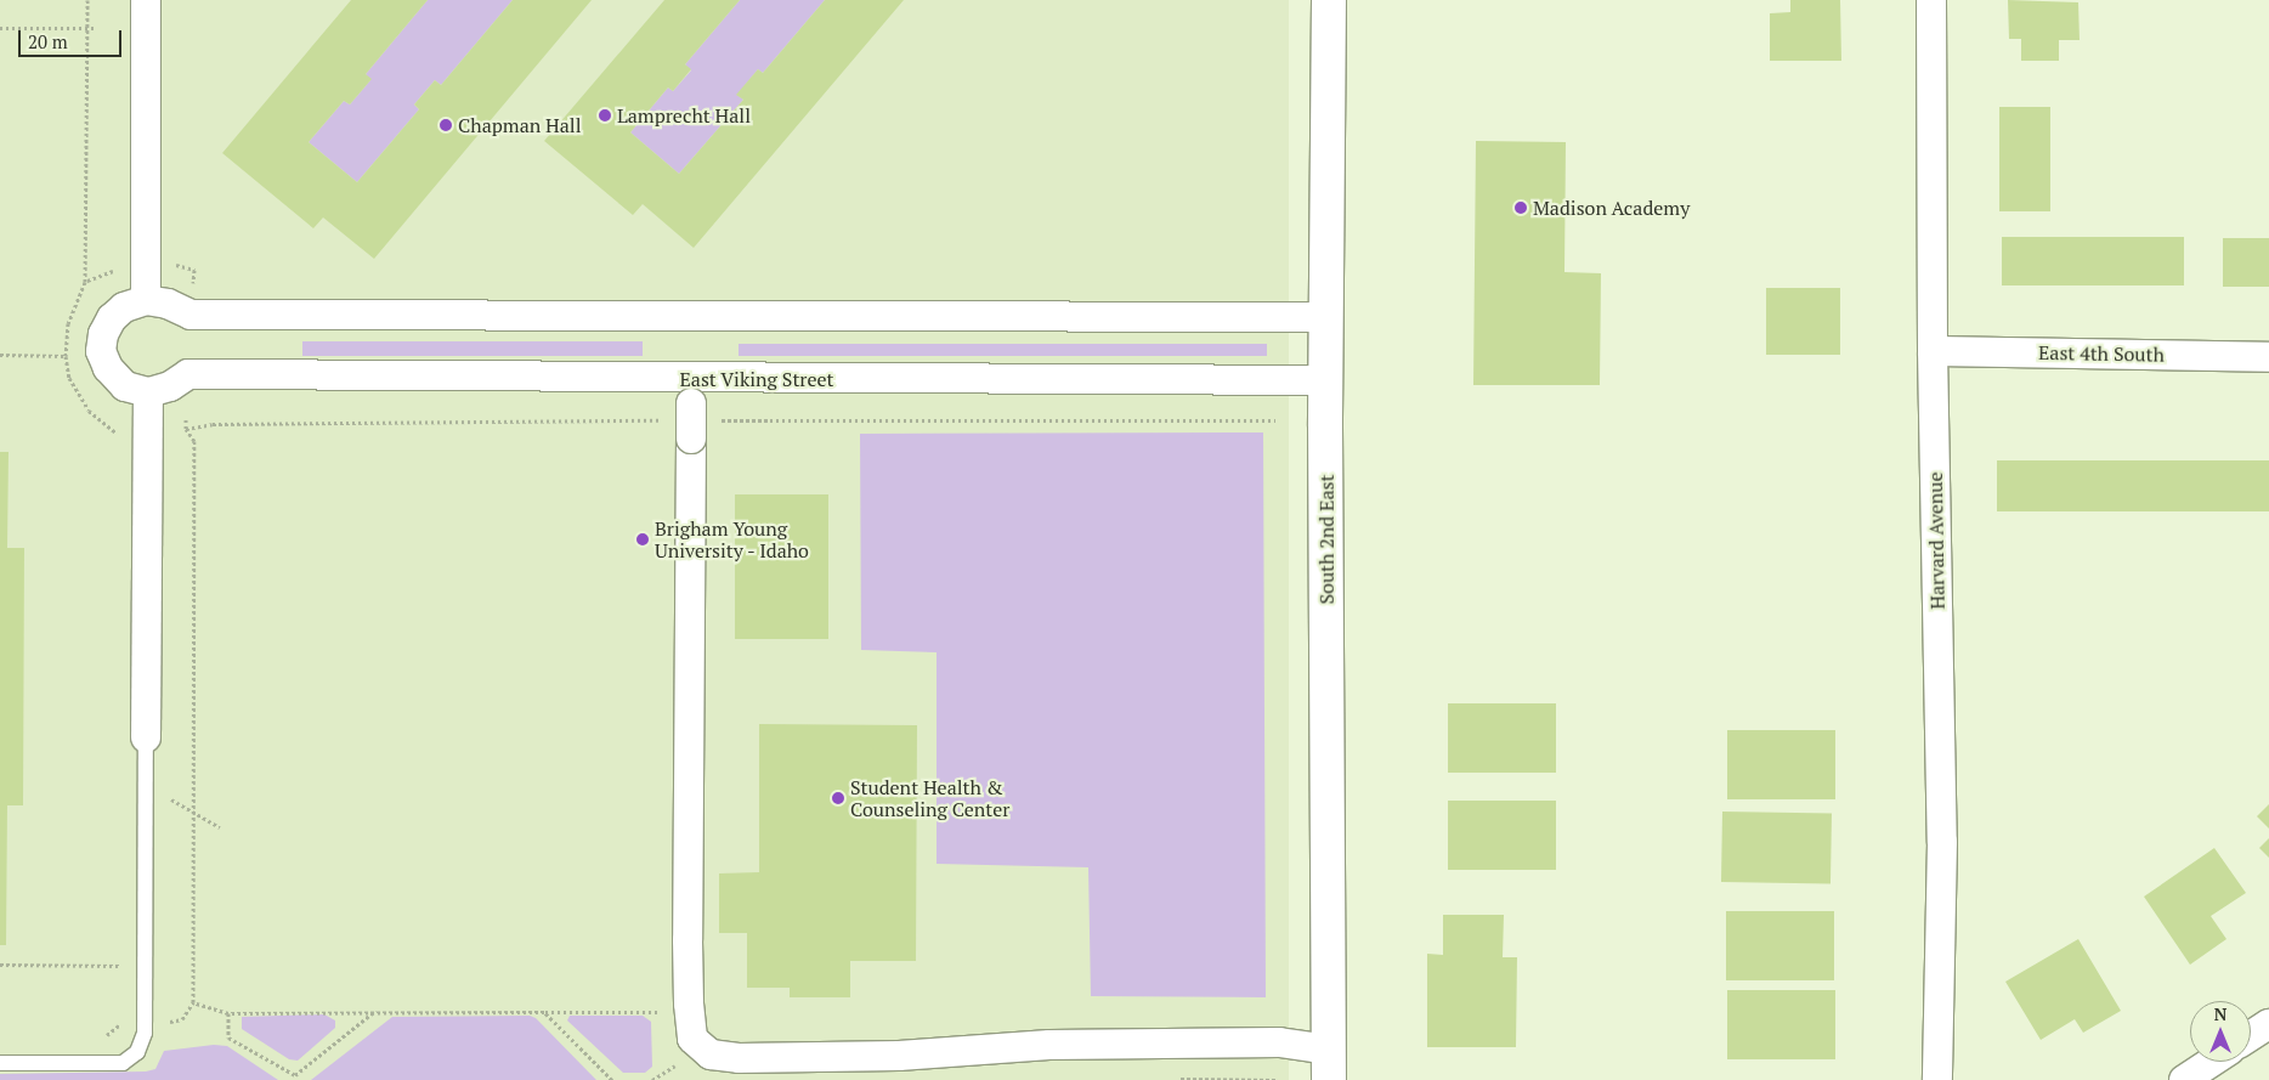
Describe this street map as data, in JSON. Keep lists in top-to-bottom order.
{
  "streets": {
    "main road": ["South 2nd East"],
    "street": ["East 4th South", "East Viking Street", "Harvard Avenue"]
  },
  "crossings": [
    ["East 4th South", "Harvard Avenue"],
    ["East Viking Street", "South 2nd East"]
  ],
  "places": [
    "Lamprecht Hall",
    "Chapman Hall",
    "Madison Academy",
    "Brigham Young University - Idaho",
    "Student Health & Counseling Center"
  ],
  "scale_bar": "20 m",
  "north": "top"
}
